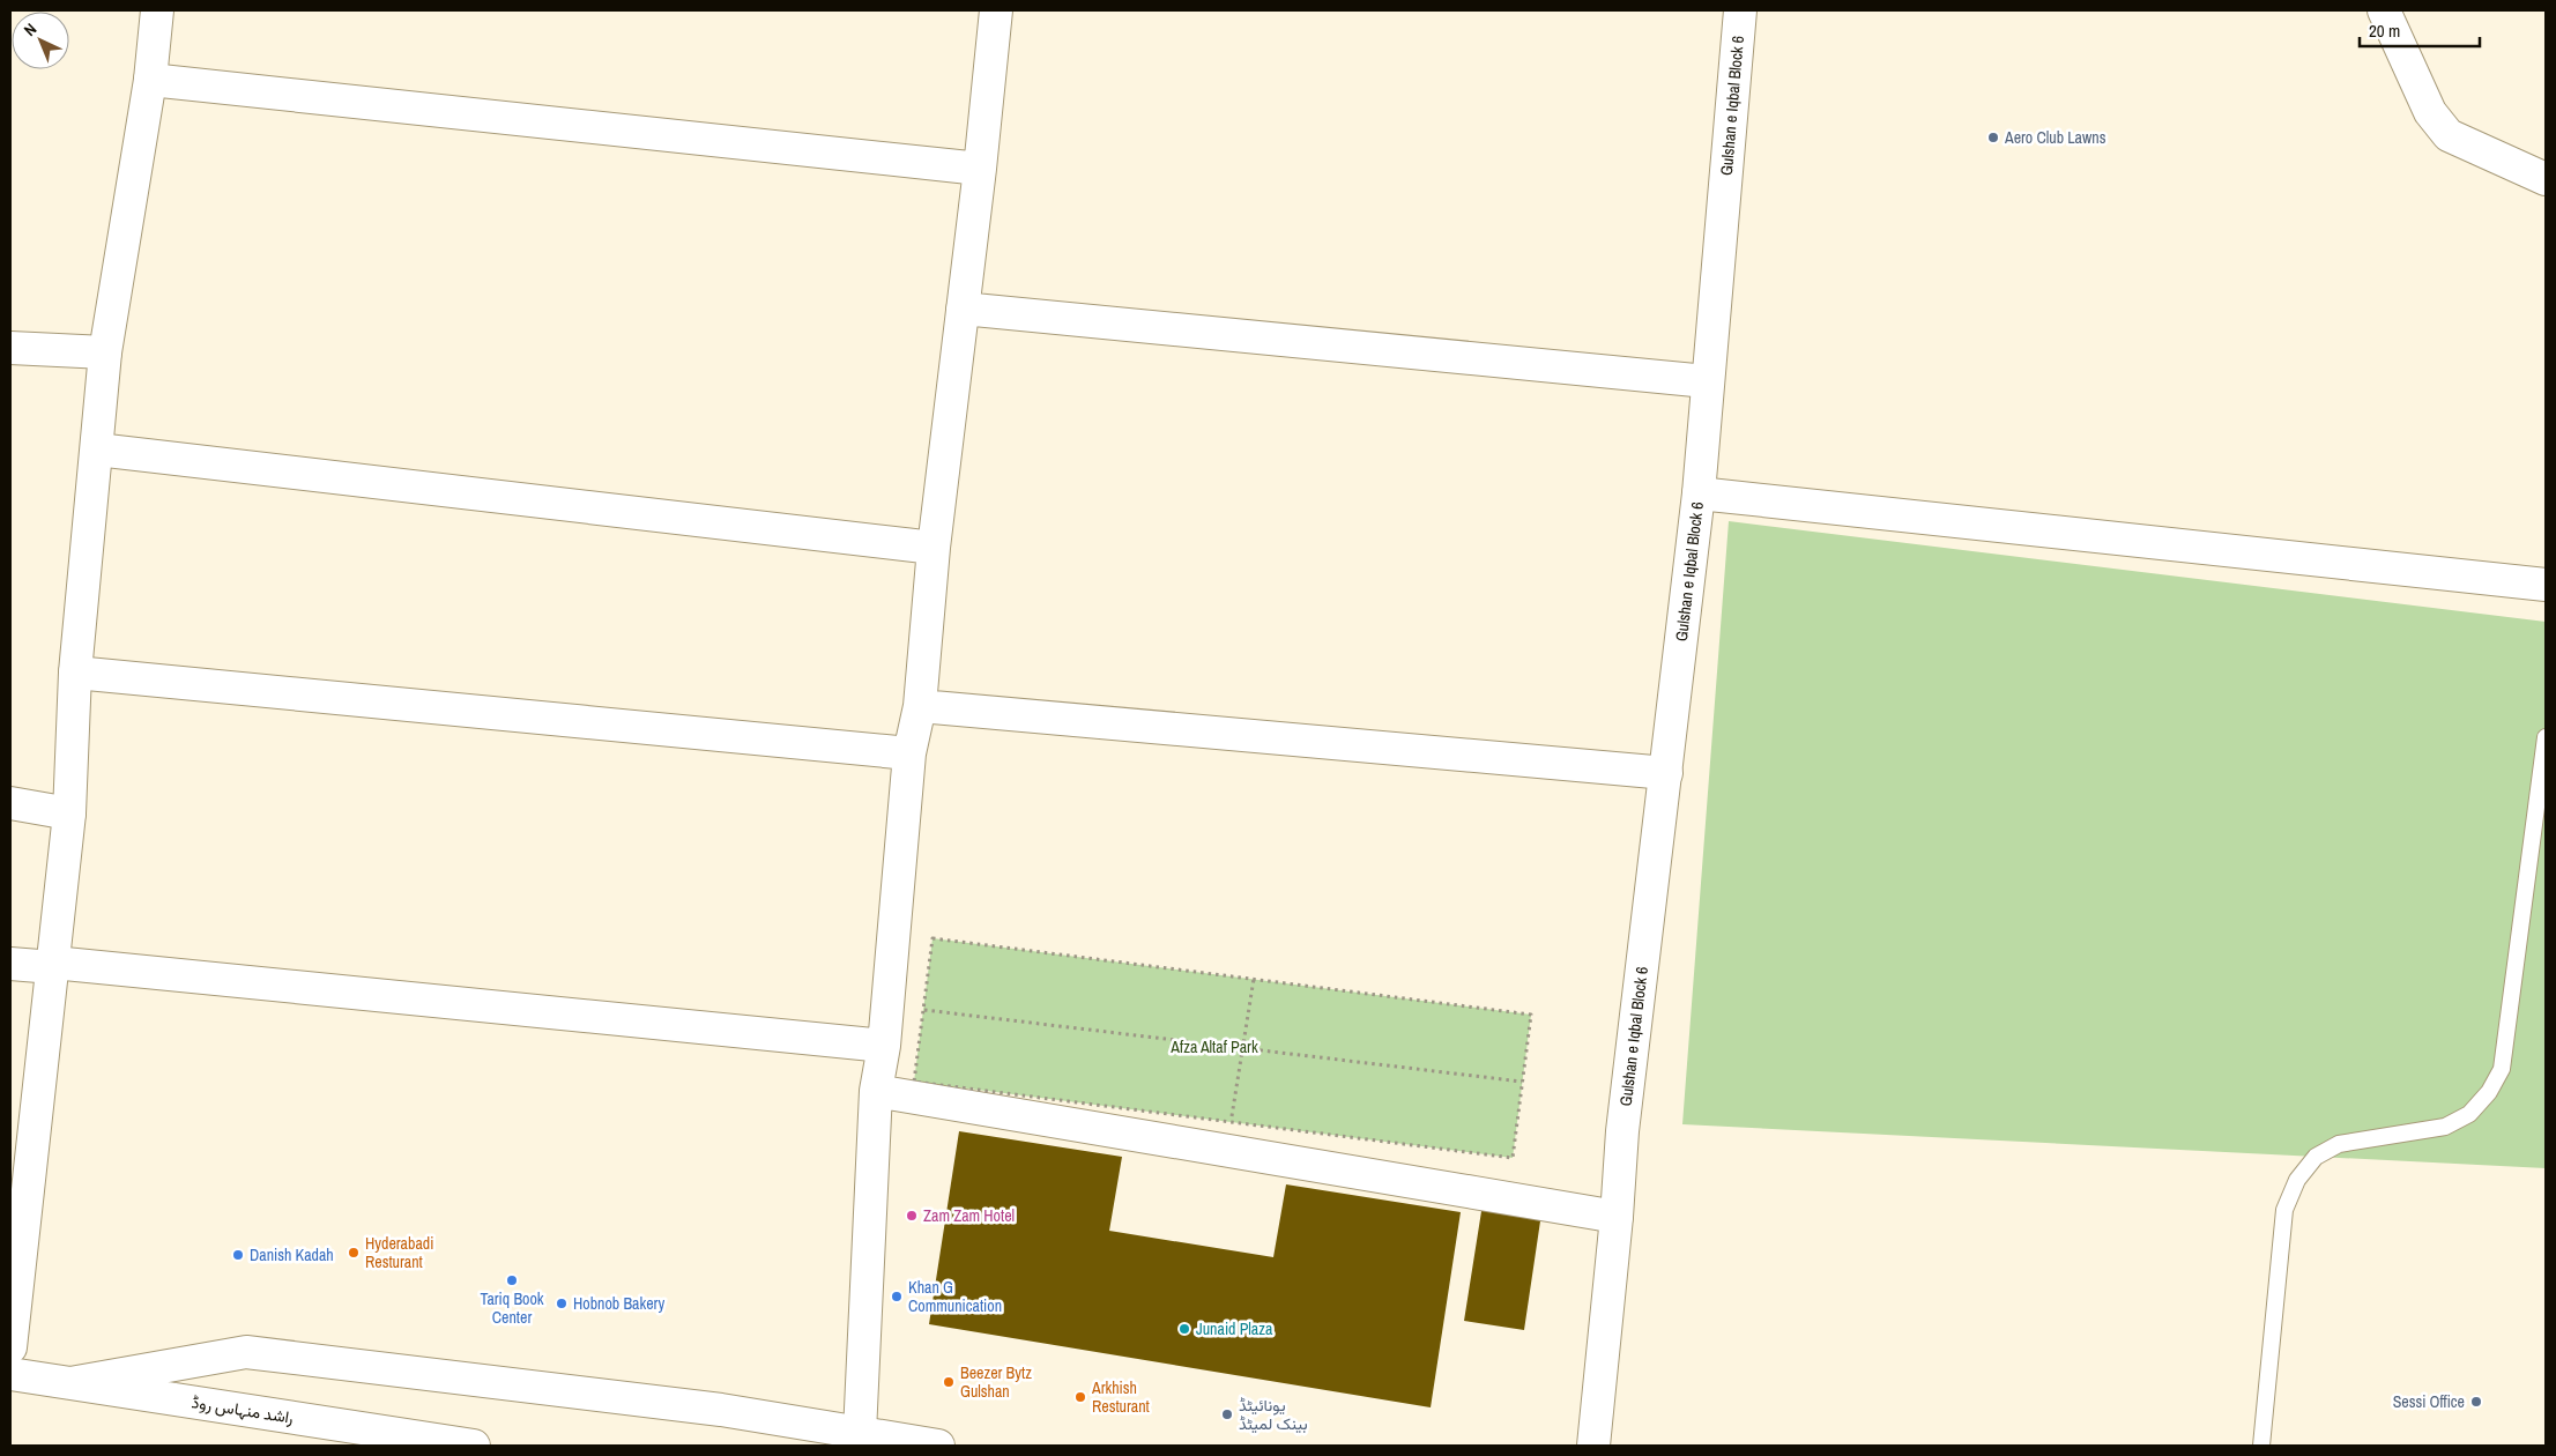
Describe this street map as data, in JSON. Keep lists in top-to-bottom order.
{
  "streets": {
    "street": ["Gulshan e Iqbal Block 6", "راشد منہاس روڈ"]
  },
  "parks": ["Afza Altaf Park"],
  "places": [
    "Aero Club Lawns",
    "Zam Zam Hotel",
    "Hyderabadi Resturant",
    "Danish Kadah",
    "Tariq Book Center",
    "Khan G Communication",
    "Hobnob Bakery",
    "Junaid Plaza",
    "Beezer Bytz Gulshan",
    "Arkhish Resturant",
    "Sessi Office",
    "یونائیٹڈ بینک لمیٹڈ"
  ],
  "scale_bar": "20 m",
  "north": "top left"
}
